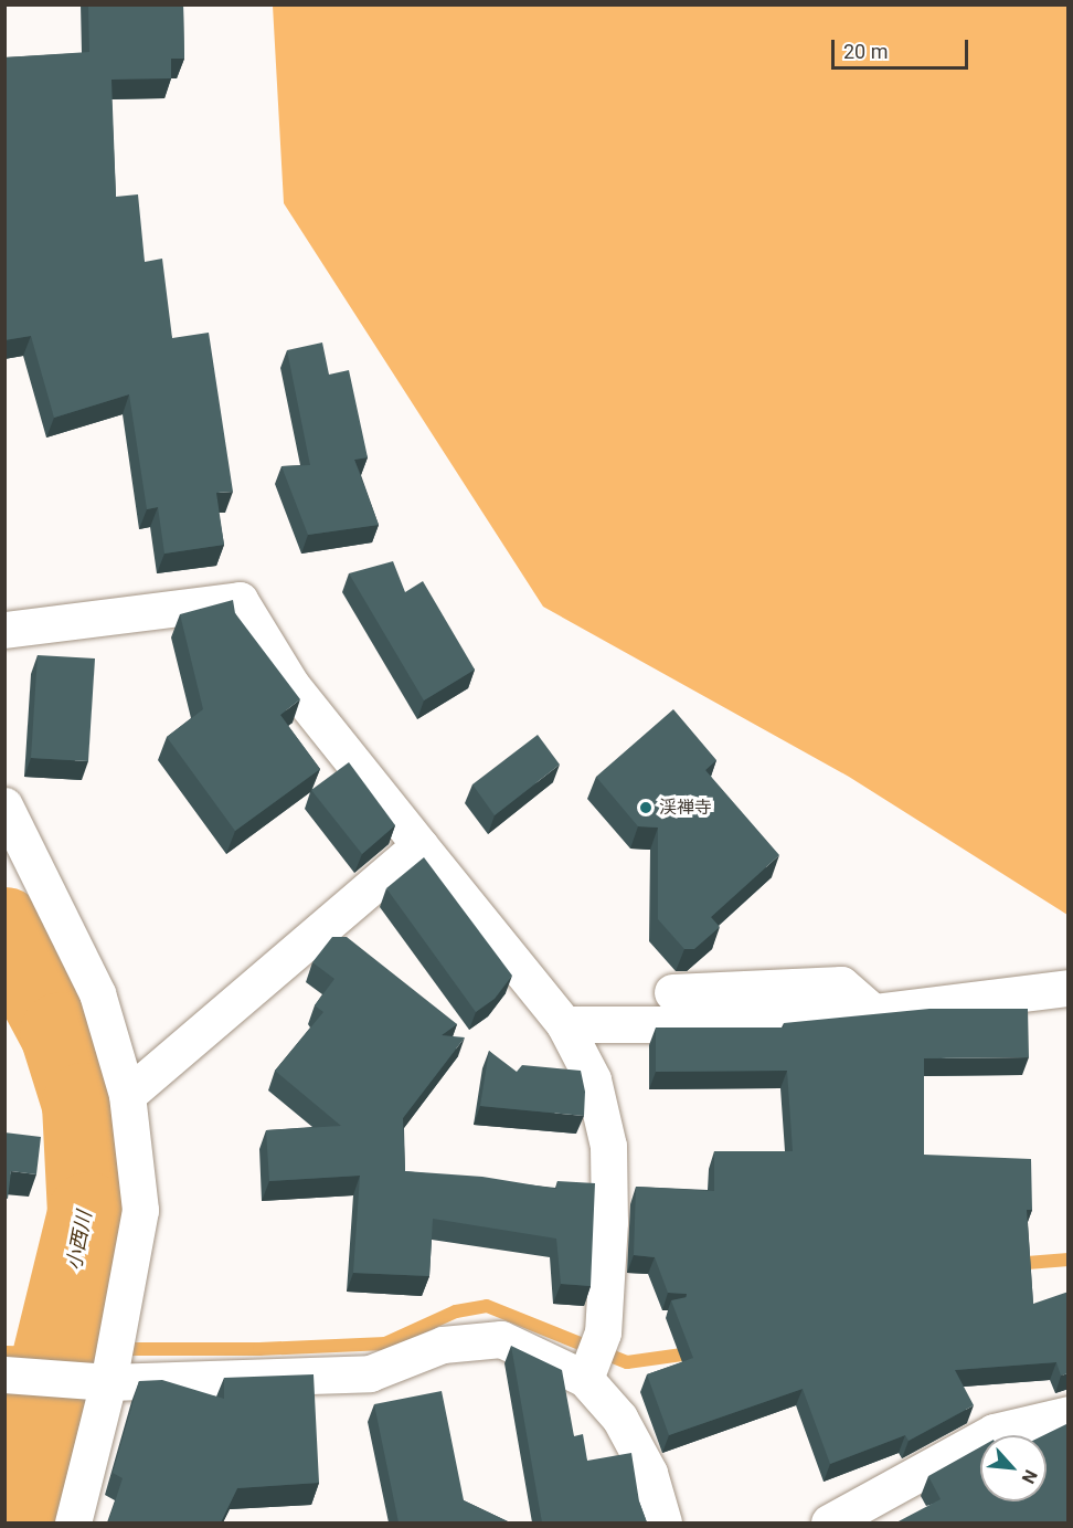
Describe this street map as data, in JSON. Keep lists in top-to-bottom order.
{
  "water": ["小西川"],
  "places": ["渓禅寺"],
  "scale_bar": "20 m",
  "north": "bottom right"
}
